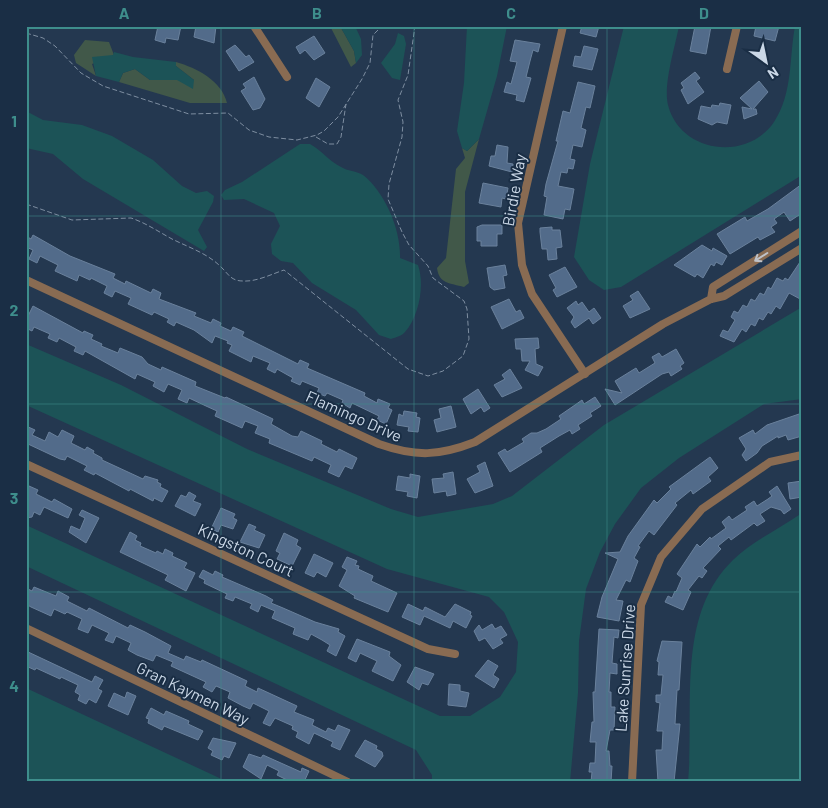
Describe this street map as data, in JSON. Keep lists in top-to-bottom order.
{
  "streets": {
    "street": [
      "Birdie Way",
      "Flamingo Drive",
      "Kingston Court",
      "Lake Sunrise Drive",
      "Gran Kaymen Way"
    ]
  },
  "crossings": [
    ["Birdie Way", "Flamingo Drive"]
  ],
  "north": "bottom right",
  "grid": {
    "columns": [
      "A",
      "B",
      "C",
      "D"
    ],
    "rows": [
      "1",
      "2",
      "3",
      "4"
    ]
  }
}
